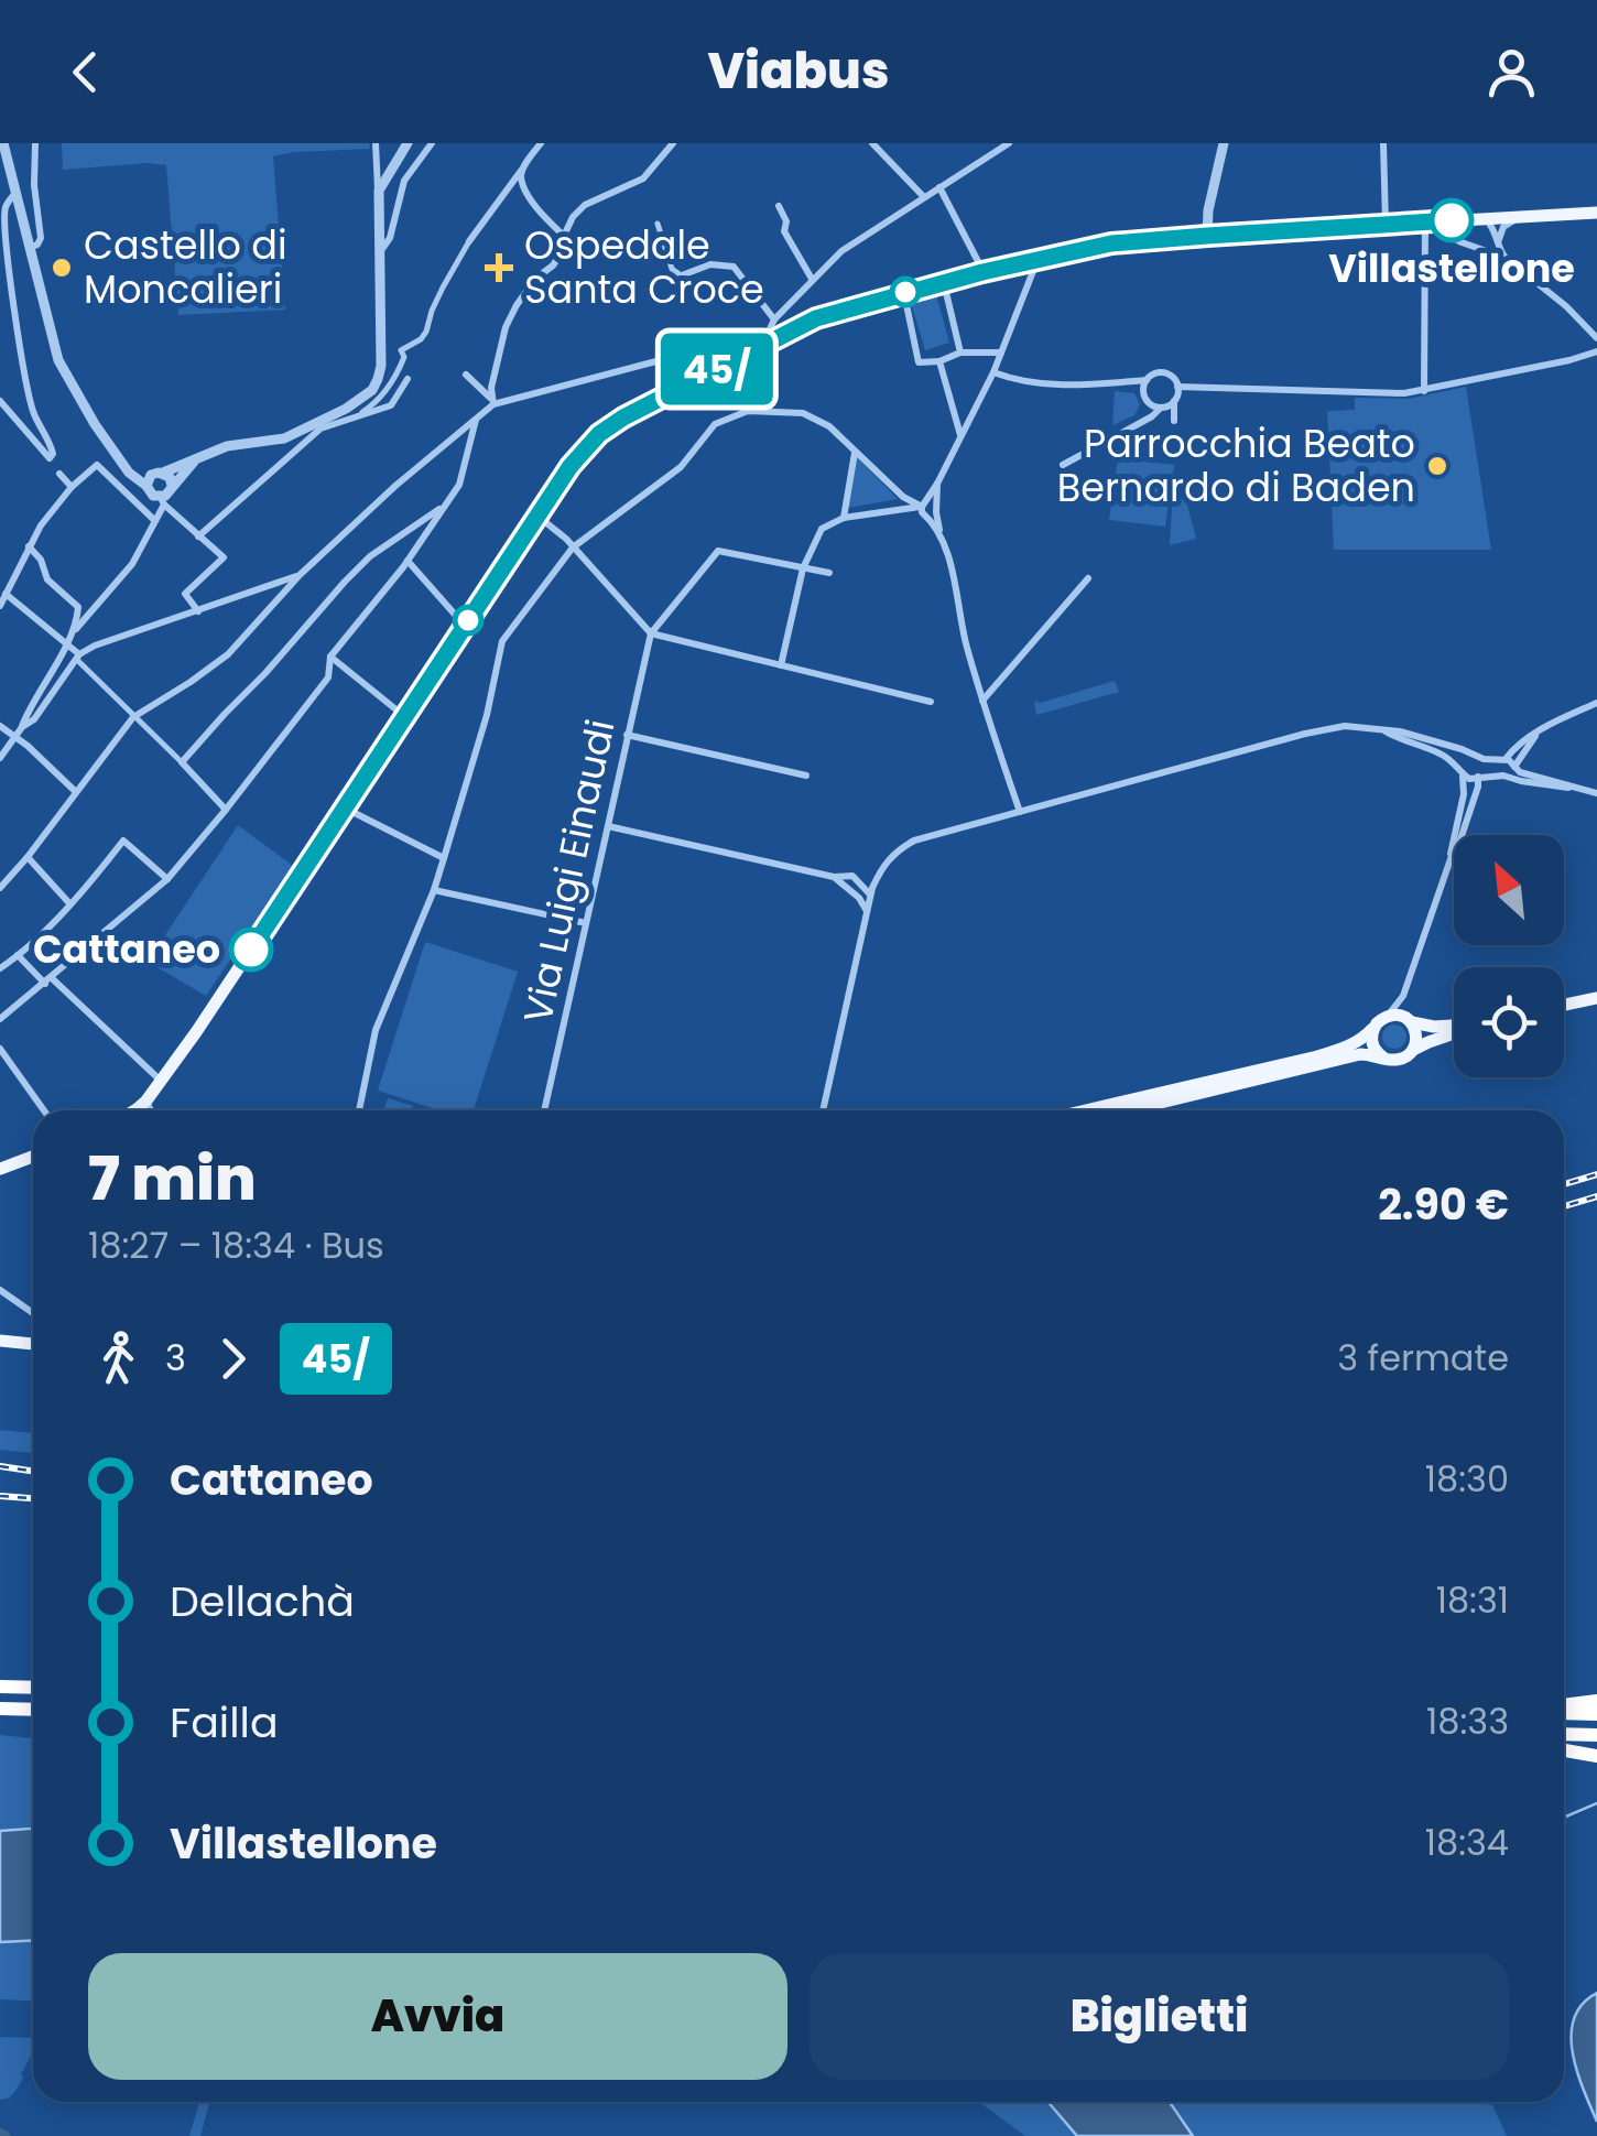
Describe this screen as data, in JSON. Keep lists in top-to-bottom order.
{
  "streets": {
    "street": ["Via Luigi Einaudi"]
  },
  "places": {
    "other": [
      "Villastellone",
      "Castello di Moncalieri",
      "Parrocchia Beato Bernardo di Baden",
      "Cattaneo"
    ],
    "health": ["Ospedale Santa Croce"]
  },
  "lines": ["bus line 45/"],
  "north": "top left",
  "page": {
    "header": "Viabus",
    "on_map": "45/",
    "heading": ["7 min", "18:27 – 18:34 · Bus", "2.90 €"],
    "legs": ["3", "45/", "3 fermate"],
    "list": [
      {
        "name": "Cattaneo",
        "value": "18:30"
      },
      {
        "name": "Dellachà",
        "value": "18:31"
      },
      {
        "name": "Failla",
        "value": "18:33"
      },
      {
        "name": "Villastellone",
        "value": "18:34"
      }
    ],
    "buttons": ["Avvia", "Biglietti"]
  }
}
